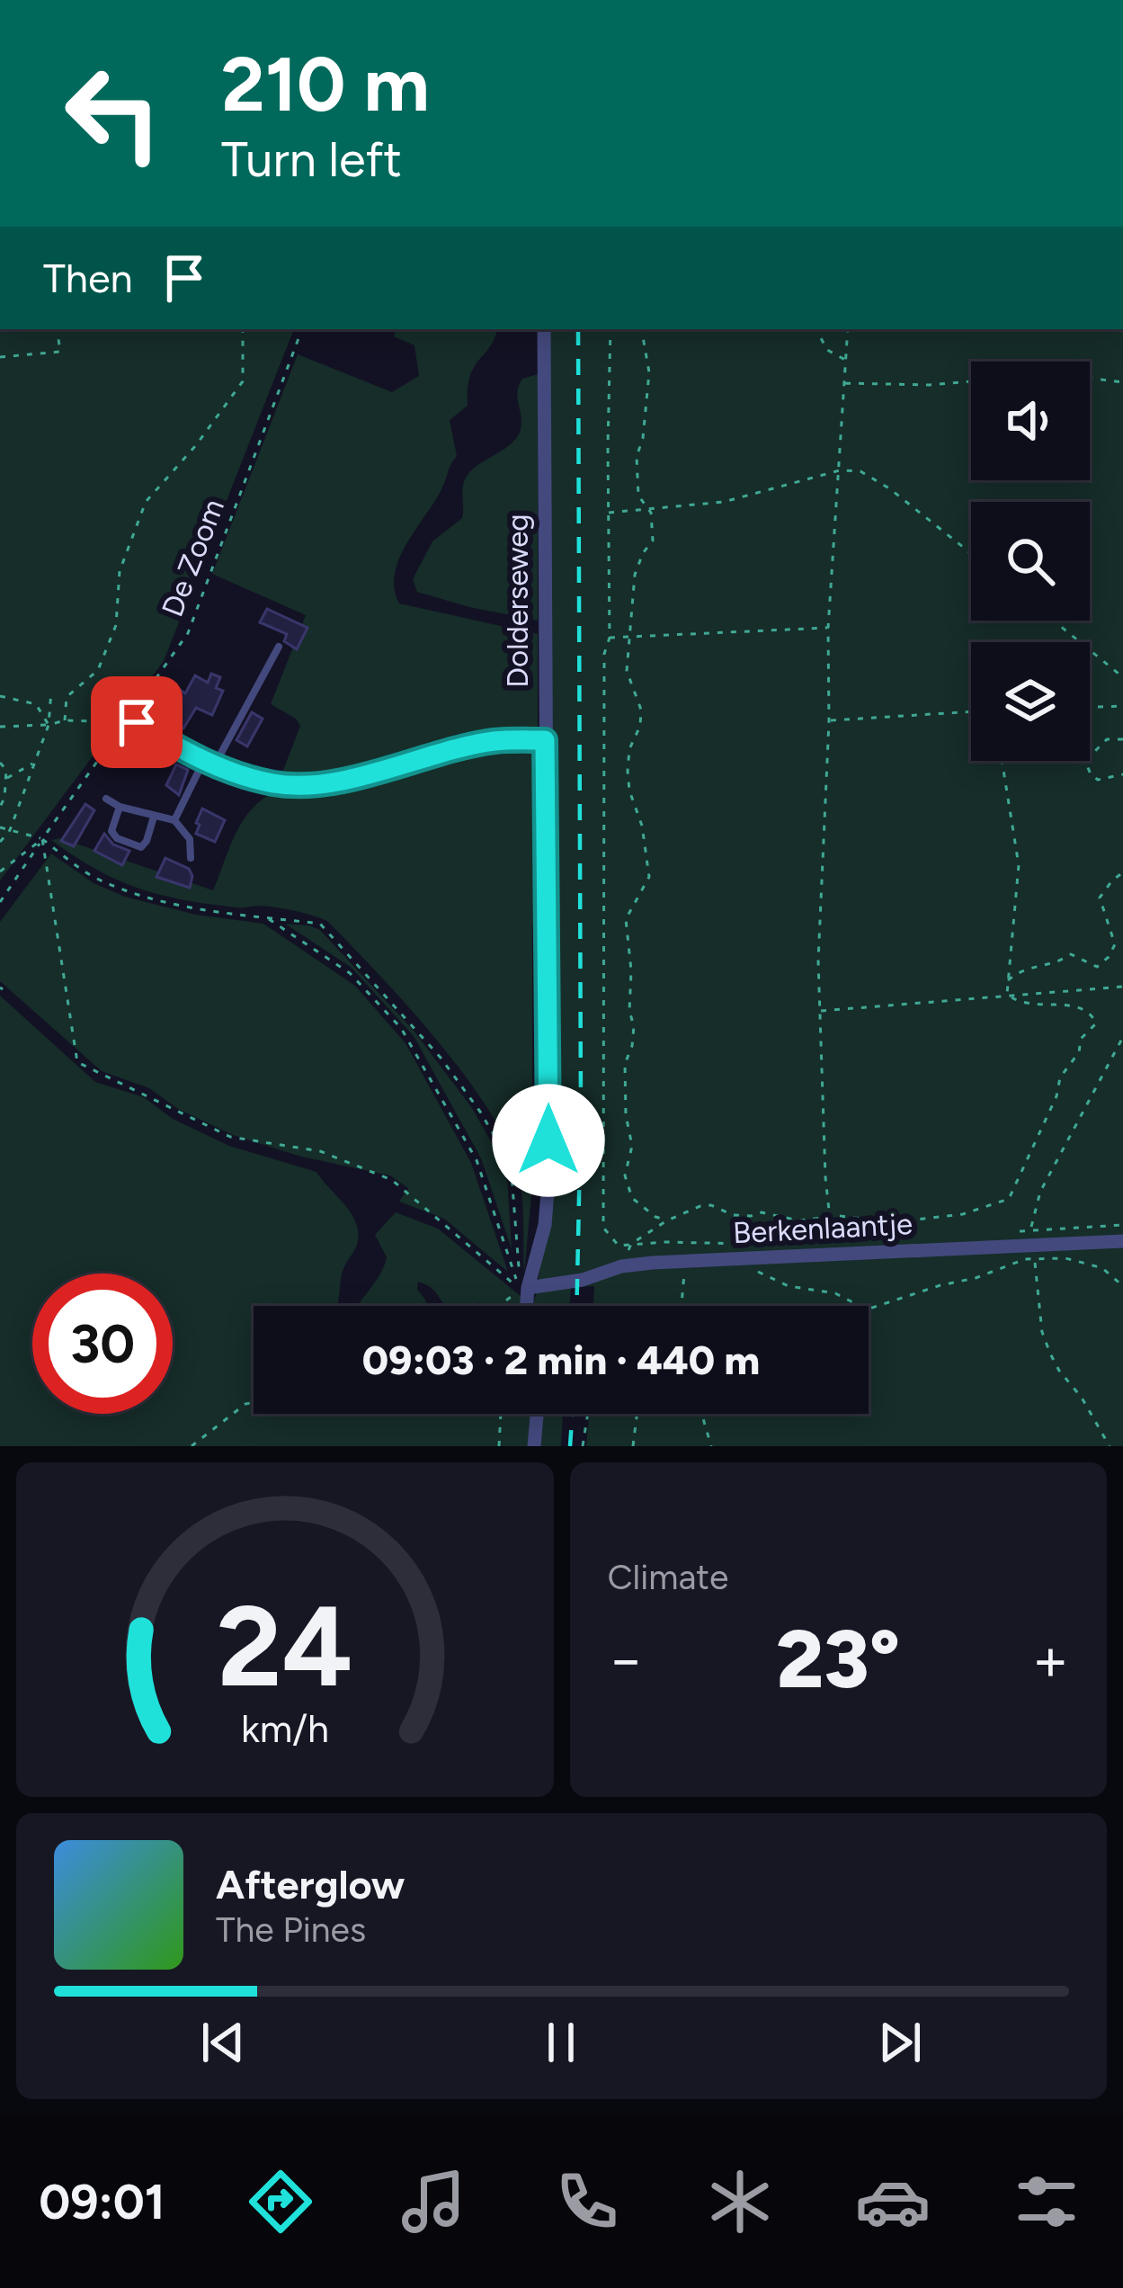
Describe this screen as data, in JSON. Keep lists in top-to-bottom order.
{
  "streets": {
    "street": ["Dolderseweg", "Berkenlaantje"],
    "path": ["De Zoom"]
  },
  "crossings": [
    ["Dolderseweg", "Berkenlaantje"]
  ],
  "page": {
    "turn": ["210 m", "Turn left"],
    "then": "Then",
    "limit": "30",
    "trip": "09:03 · 2 min · 440 m",
    "tile": "Climate",
    "heat": ["−", "23°", "+"],
    "song": ["Afterglow", "The Pines"],
    "tabs": "09:01",
    "gauge": ["24", "km/h"]
  }
}
